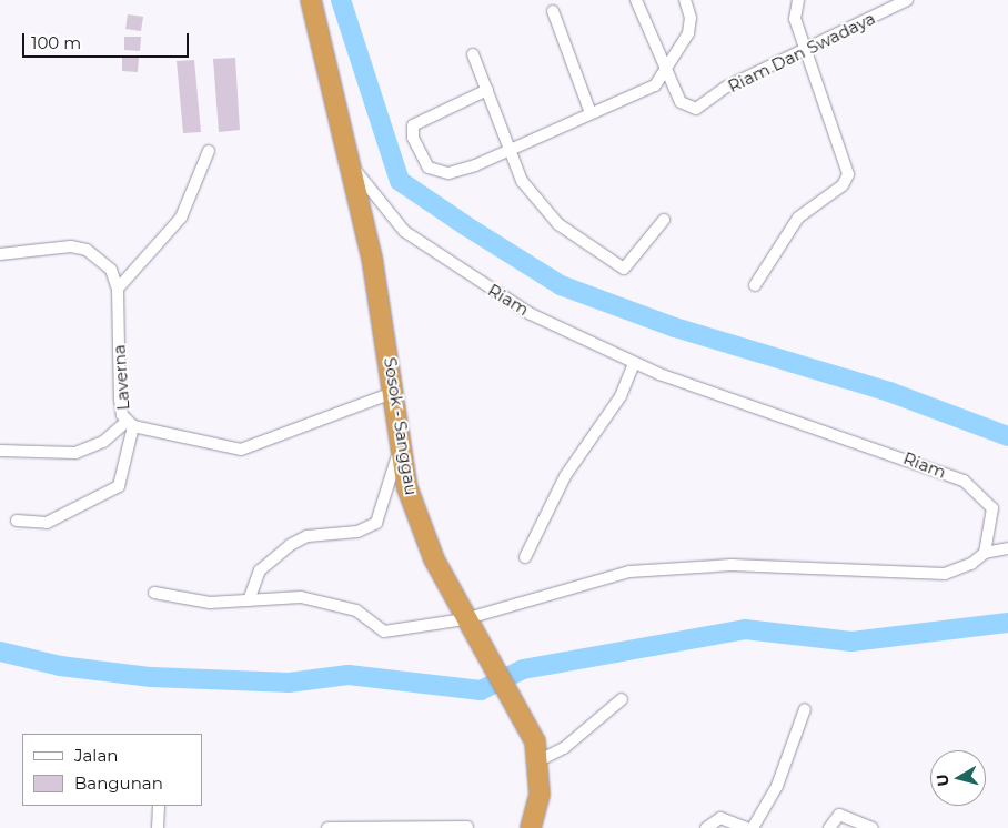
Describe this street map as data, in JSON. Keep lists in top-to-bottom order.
{
  "streets": {
    "highway": ["Sosok - Sanggau"],
    "street": ["Riam Dan Swadaya", "Riam", "Laverna"]
  },
  "crossings": [
    ["Riam", "Sosok - Sanggau"],
    ["Laverna", "Sosok - Sanggau"]
  ],
  "legend": ["Jalan", "Bangunan"],
  "scale_bar": "100 m",
  "north": "left"
}
